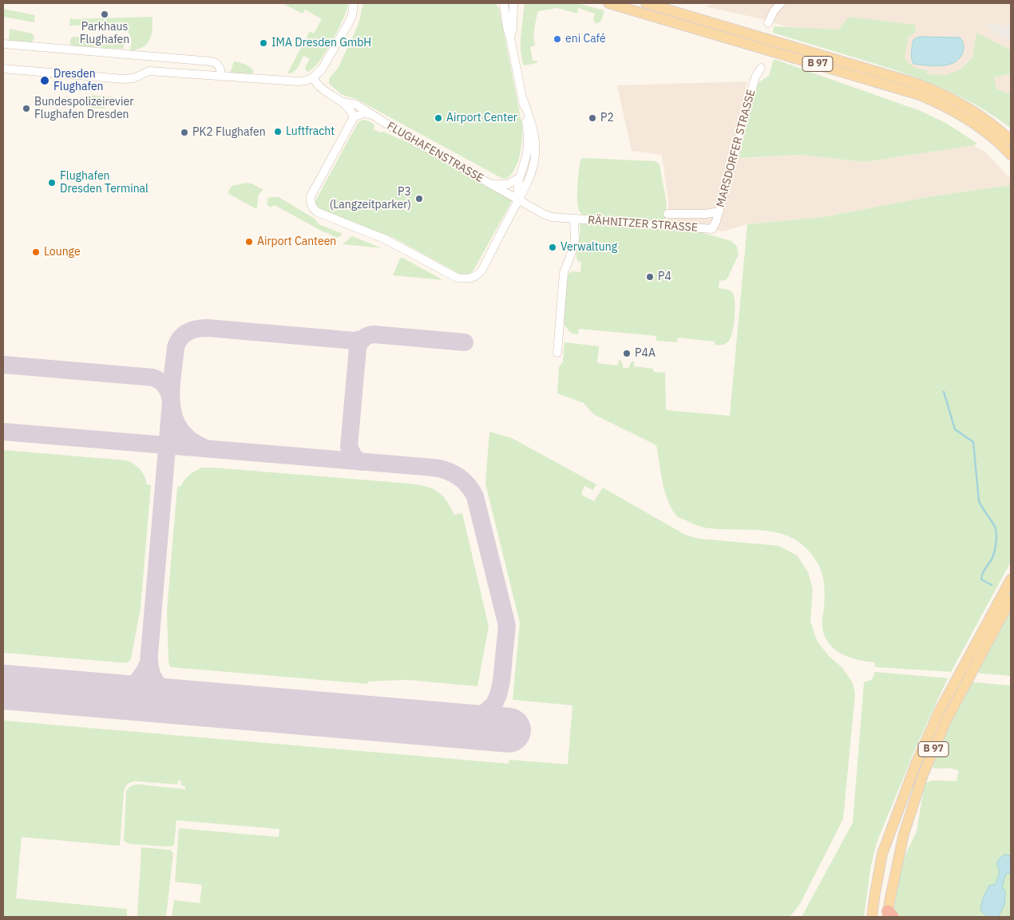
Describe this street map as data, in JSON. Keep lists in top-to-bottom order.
{
  "streets": {
    "main road": ["B 97"],
    "street": ["MARSDORFER STRASSE", "FLUGHAFENSTRASSE", "RÄHNITZER STRASSE"]
  },
  "crossings": [
    ["MARSDORFER STRASSE", "RÄHNITZER STRASSE"],
    ["FLUGHAFENSTRASSE", "RÄHNITZER STRASSE"]
  ],
  "places": [
    "Parkhaus Flughafen",
    "eni Café",
    "IMA Dresden GmbH",
    "Dresden Flughafen",
    "Bundespolizeirevier Flughafen Dresden",
    "Airport Center",
    "P2",
    "Luftfracht",
    "PK2 Flughafen",
    "Flughafen Dresden Terminal",
    "P3 (Langzeitparker)",
    "Airport Canteen",
    "Verwaltung",
    "Lounge",
    "P4",
    "P4A"
  ]
}
